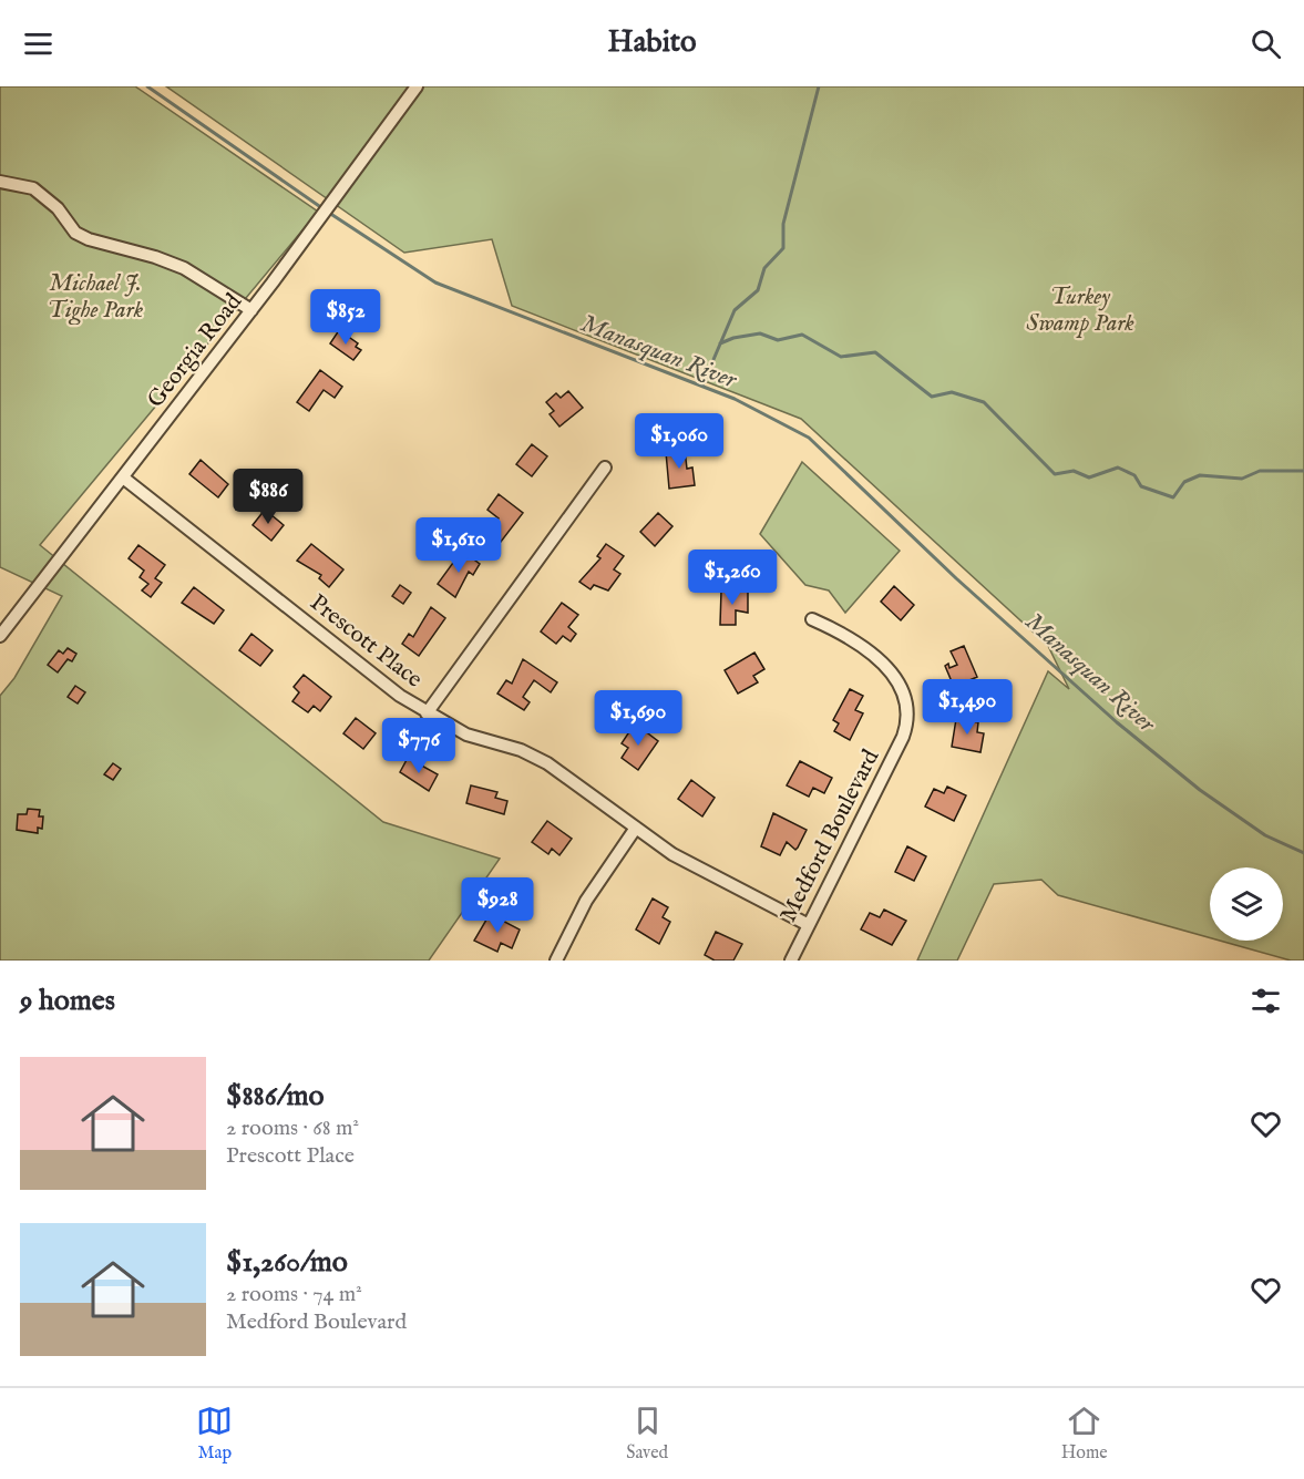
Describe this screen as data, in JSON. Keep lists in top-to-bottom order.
{
  "streets": {
    "street": ["Georgia Road", "Prescott Place", "Medford Boulevard"]
  },
  "crossings": [
    ["Georgia Road", "Prescott Place"],
    ["Prescott Place", "Medford Boulevard"]
  ],
  "water": ["Manasquan River"],
  "parks": ["Michael J. Tighe Park", "Turkey Swamp Park"],
  "page": {
    "header": "Habito",
    "price": [
      "$852",
      "$1,060",
      "$886",
      "$1,610",
      "$1,260",
      "$1,490",
      "$1,690",
      "$776",
      "$928"
    ],
    "heading": "9 homes",
    "list": [
      {
        "name": "$886/mo",
        "note": "2 rooms · 68 m² · Prescott Place"
      },
      {
        "name": "$1,260/mo",
        "note": "2 rooms · 74 m² · Medford Boulevard"
      }
    ],
    "tabs": ["Map", "Saved", "Home"]
  }
}
